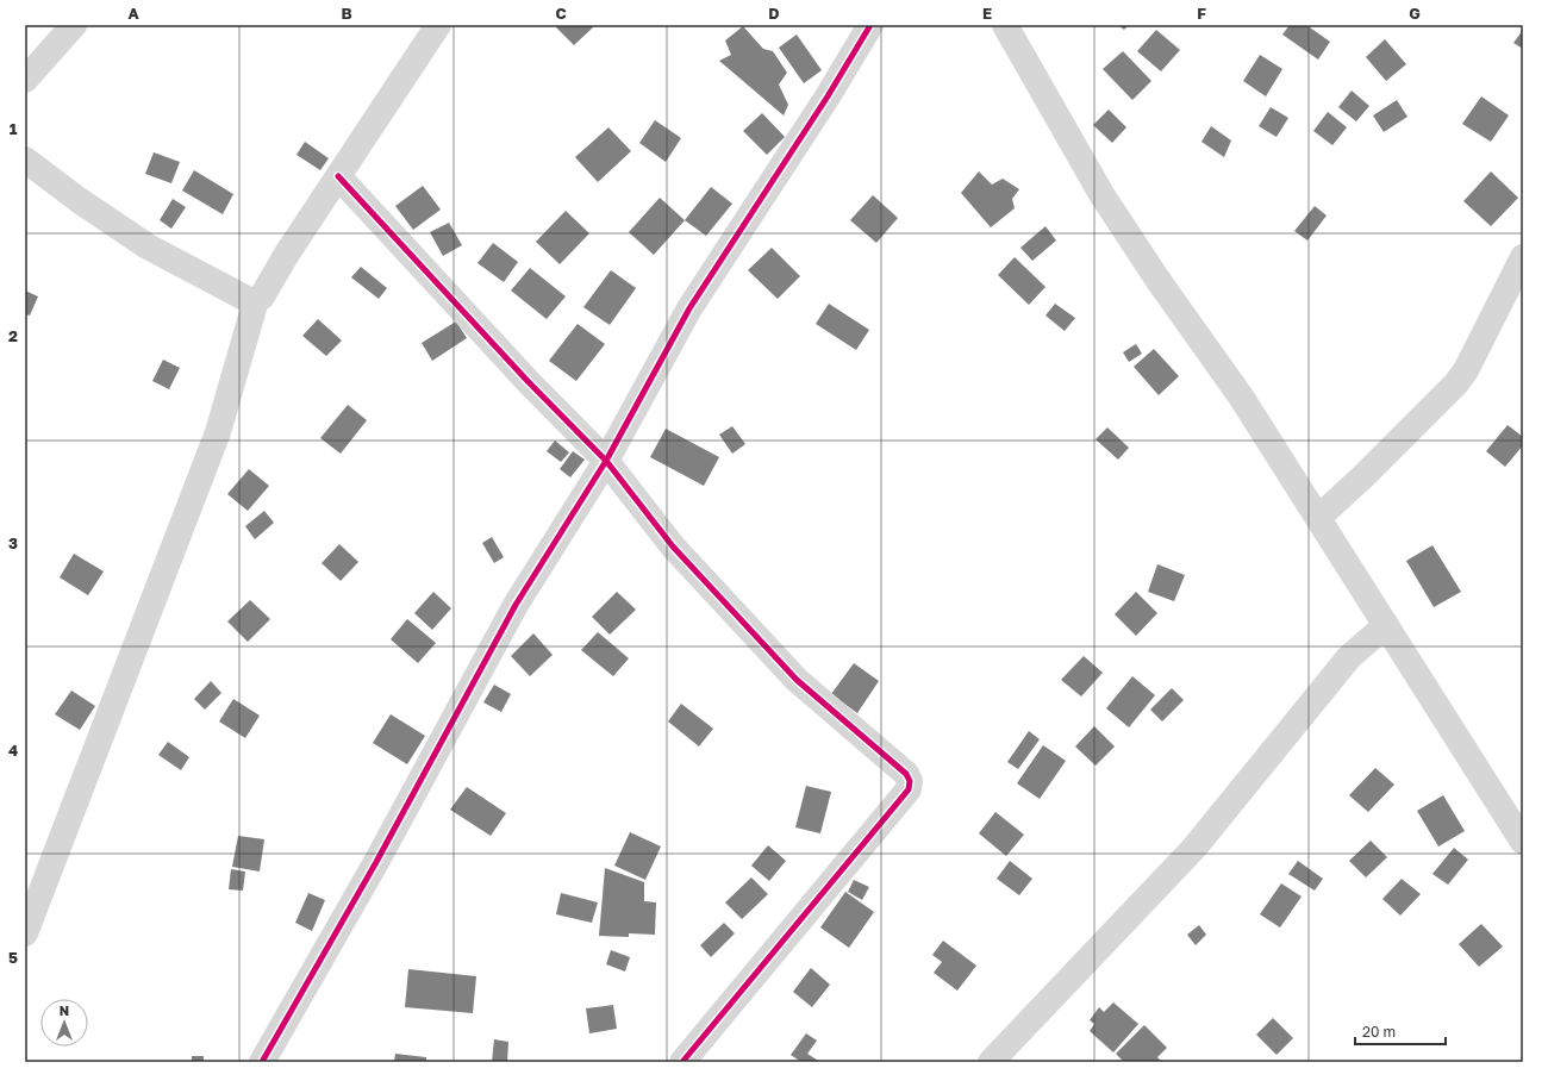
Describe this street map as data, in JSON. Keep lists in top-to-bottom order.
{
  "scale_bar": "20 m",
  "north": "top",
  "grid": {
    "columns": [
      "A",
      "B",
      "C",
      "D",
      "E",
      "F",
      "G"
    ],
    "rows": [
      "1",
      "2",
      "3",
      "4",
      "5"
    ]
  }
}
